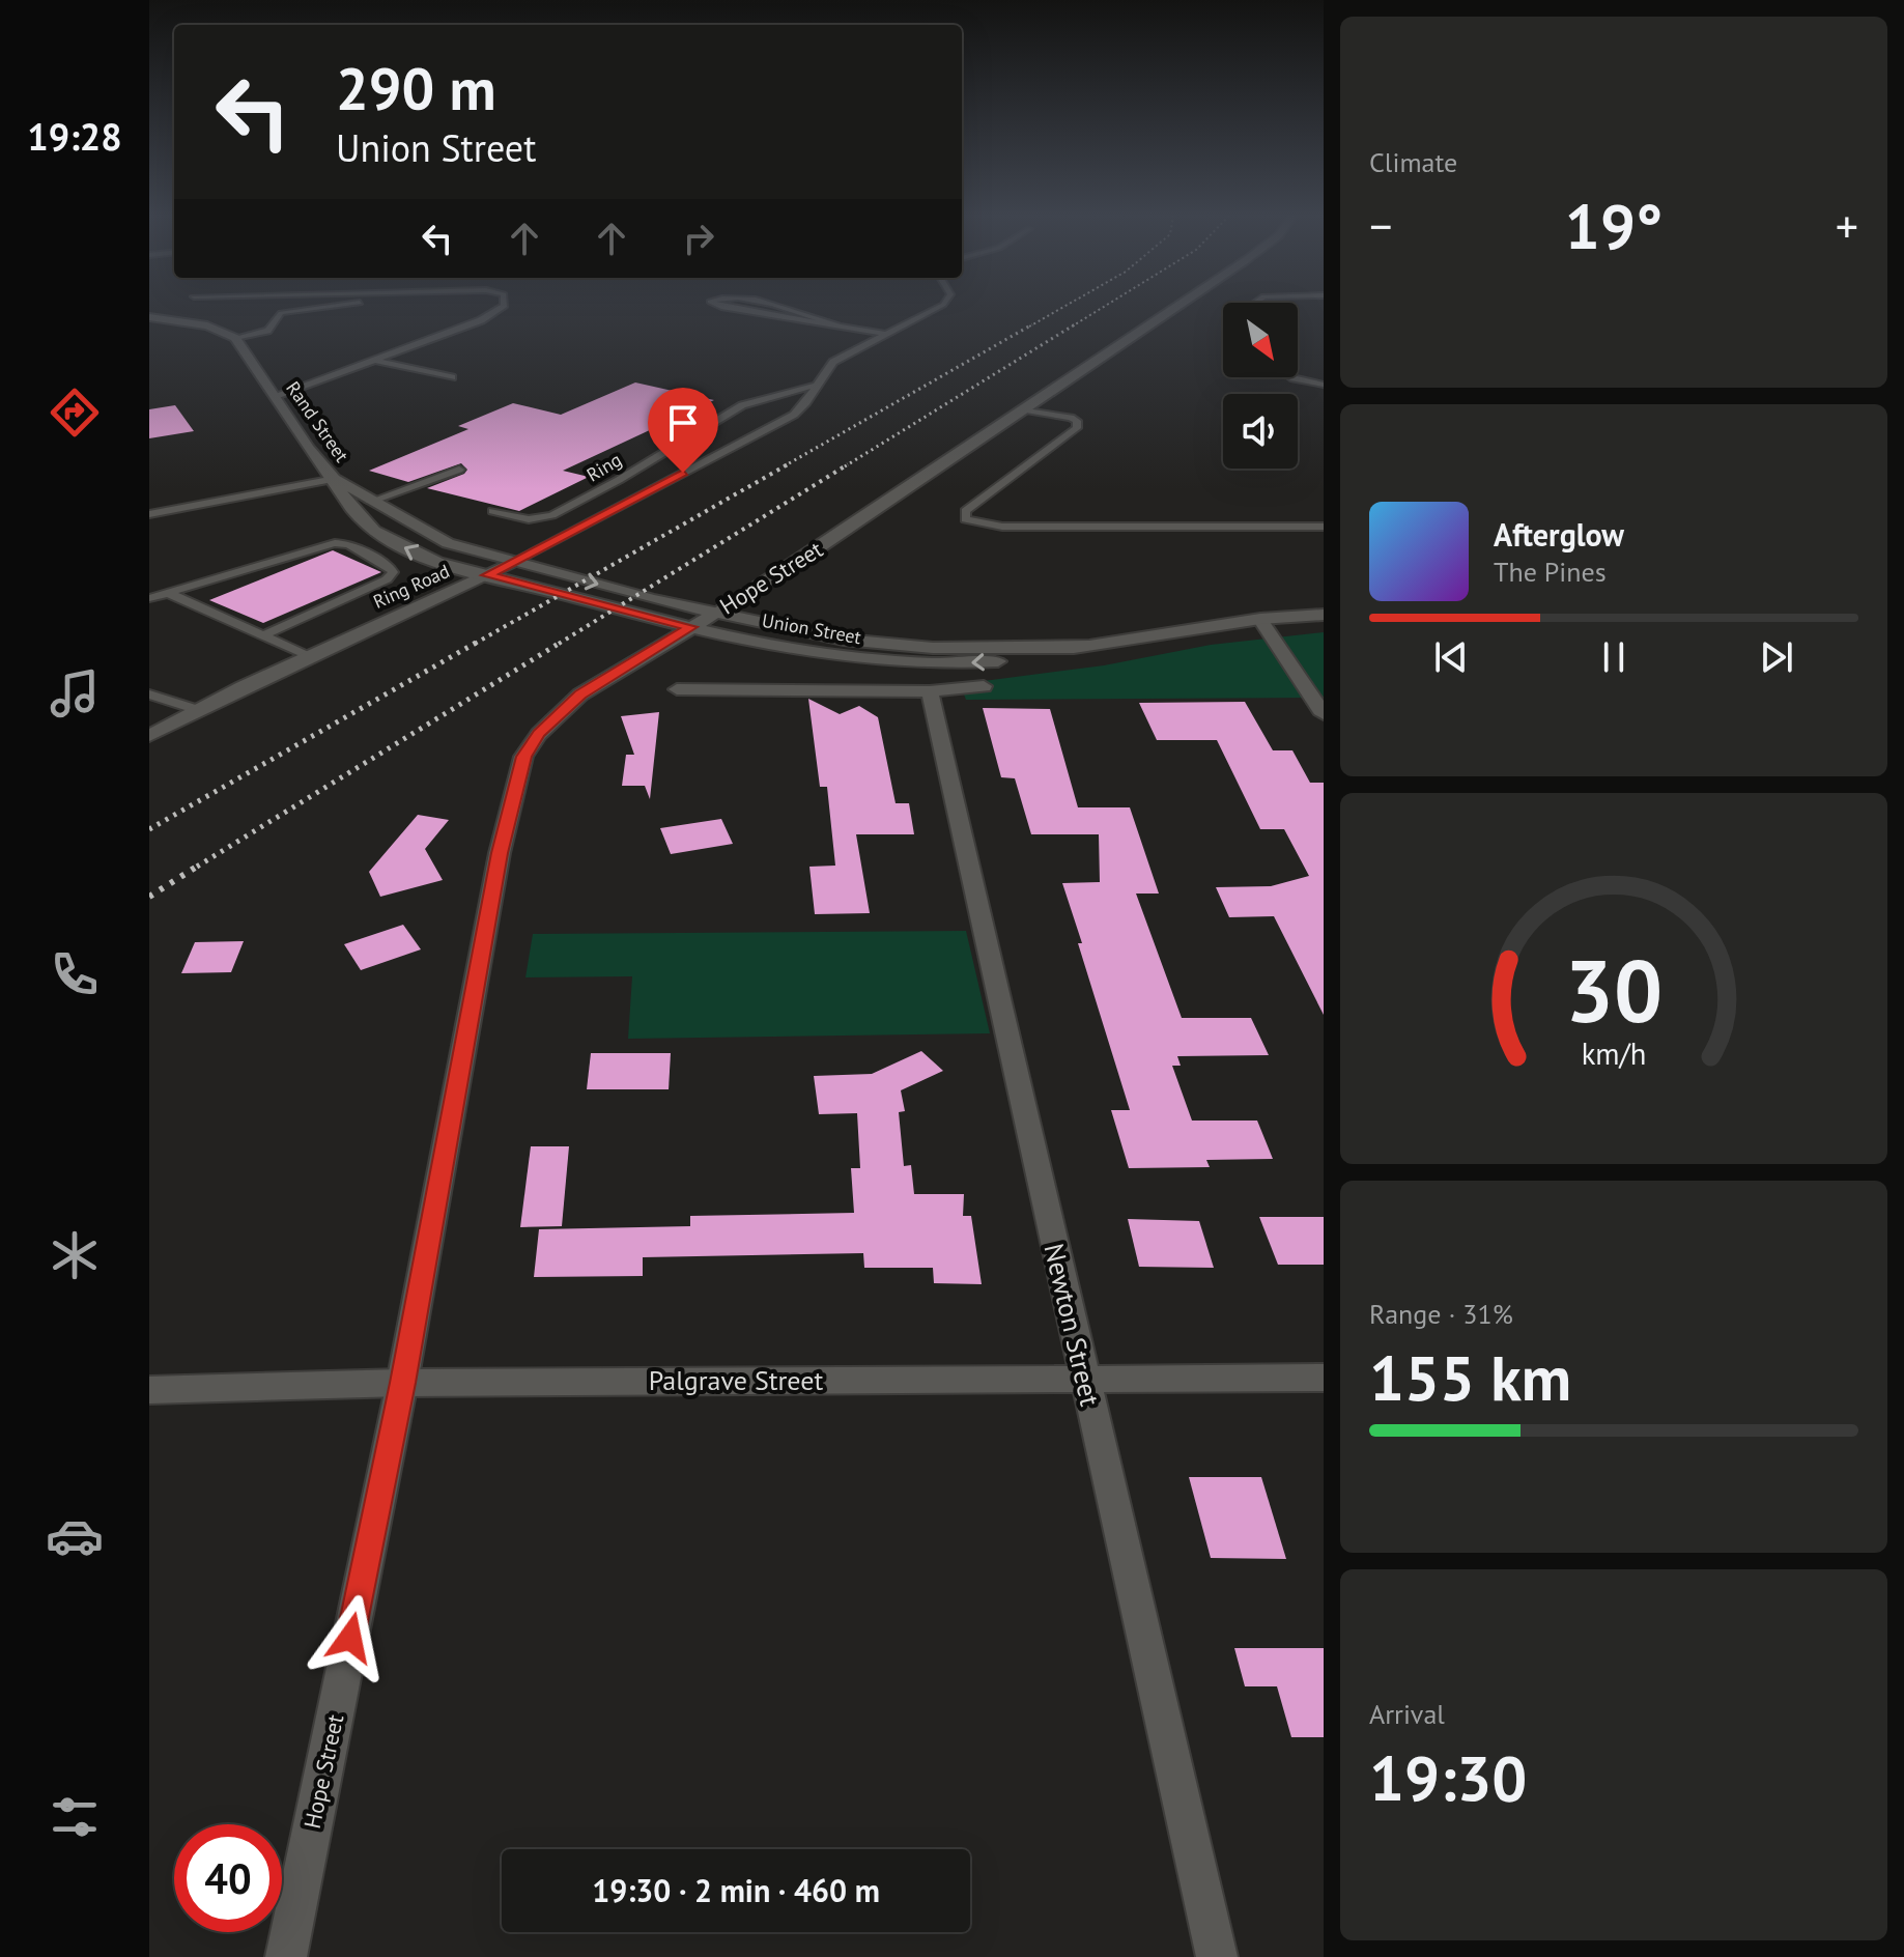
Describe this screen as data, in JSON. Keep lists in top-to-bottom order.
{
  "streets": {
    "street": [
      "Rand Street",
      "Hope Street",
      "Ring Road",
      "Union Street",
      "Newton Street",
      "Palgrave Street"
    ],
    "lane": ["Ring"]
  },
  "crossings": [
    ["Rand Street", "Ring Road"],
    ["Rand Street", "Union Street"],
    ["Ring", "Ring Road"],
    ["Hope Street", "Union Street"],
    ["Hope Street", "Palgrave Street"],
    ["Ring Road", "Union Street"],
    ["Newton Street", "Palgrave Street"]
  ],
  "north": "bottom right",
  "page": {
    "tabs": "19:28",
    "tile": [
      "Climate",
      ["Range · 31%", "155 km"],
      ["Arrival", "19:30"]
    ],
    "turn": ["290 m", "Union Street"],
    "heat": ["−", "19°", "+"],
    "song": ["Afterglow", "The Pines"],
    "limit": "40",
    "trip": "19:30 · 2 min · 460 m",
    "gauge": ["30", "km/h"]
  }
}
